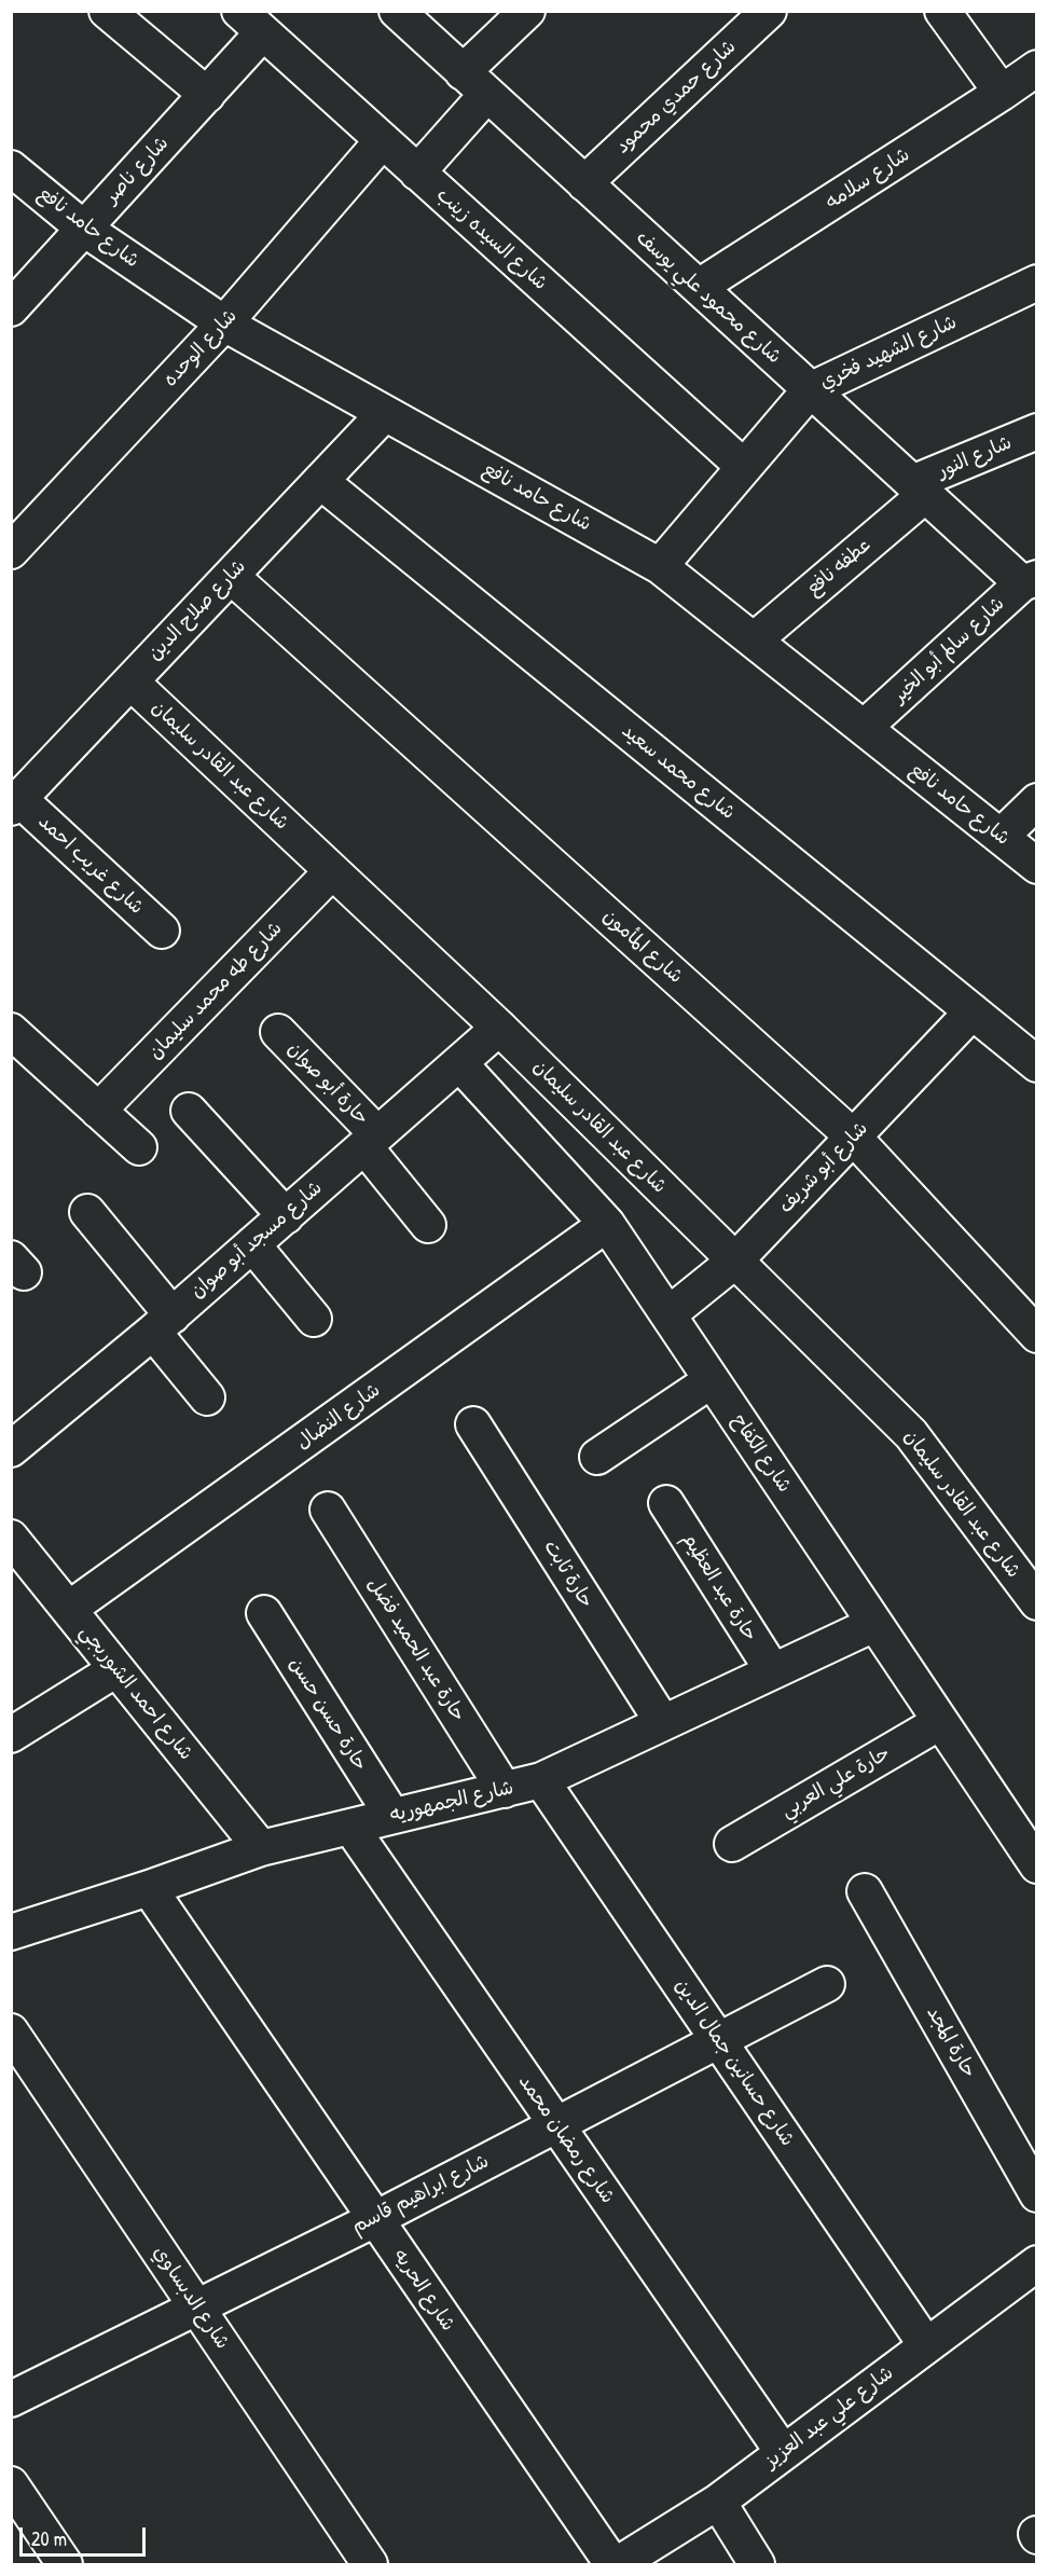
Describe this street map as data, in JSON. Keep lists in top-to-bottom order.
{
  "streets": {
    "street": [
      "شارع حمدي محمود",
      "شارع ناصر",
      "شارع سلامه",
      "شارع حامد نافع",
      "شارع السيده زينب",
      "شارع محمود علي يوسف",
      "شارع الوحده",
      "شارع الشهيد فخري",
      "شارع النور",
      "عطفه نافع",
      "شارع صلاح الدين",
      "شارع سالم أبو الخير",
      "شارع عبد القادر سليمان",
      "شارع محمد سعيد",
      "شارع غريب احمد",
      "شارع المأمون",
      "شارع طه محمد سليمان",
      "حارة أبو صوان",
      "شارع أبو شريف",
      "شارع مسجد أبو صوان",
      "شارع النضال",
      "شارع الكفاح",
      "حارة ثابت",
      "حارة عبد العظيم",
      "حارة عبد الحميد فضل",
      "شارع احمد الشوربجي",
      "حارة حسن حسن",
      "حارة علي العربي",
      "شارع الجمهوريه",
      "حارة المجد",
      "شارع حسانين جمال الدين",
      "شارع رمضان محمد",
      "شارع ابراهيم قاسم",
      "شارع الحريه",
      "شارع الدبساوي",
      "شارع علي عبد العزيز"
    ]
  },
  "crossings": [
    ["شارع حمدي محمود", "شارع محمود علي يوسف"],
    ["شارع ناصر", "شارع حامد نافع"],
    ["شارع ناصر", "شارع السيده زينب"],
    ["شارع سلامه", "شارع محمود علي يوسف"],
    ["شارع حامد نافع", "شارع الوحده"],
    ["شارع حامد نافع", "شارع الشهيد فخري"],
    ["شارع حامد نافع", "عطفه نافع"],
    ["شارع حامد نافع", "شارع صلاح الدين"],
    ["شارع حامد نافع", "شارع سالم أبو الخير"],
    ["شارع السيده زينب", "شارع الوحده"],
    ["شارع السيده زينب", "شارع الشهيد فخري"],
    ["شارع محمود علي يوسف", "شارع الشهيد فخري"],
    ["شارع محمود علي يوسف", "شارع النور"],
    ["شارع محمود علي يوسف", "عطفه نافع"],
    ["شارع محمود علي يوسف", "شارع سالم أبو الخير"],
    ["شارع النور", "عطفه نافع"],
    ["شارع صلاح الدين", "شارع عبد القادر سليمان"],
    ["شارع صلاح الدين", "شارع محمد سعيد"],
    ["شارع صلاح الدين", "شارع غريب احمد"],
    ["شارع صلاح الدين", "شارع المأمون"],
    ["شارع عبد القادر سليمان", "شارع طه محمد سليمان"],
    ["شارع عبد القادر سليمان", "شارع أبو شريف"],
    ["شارع عبد القادر سليمان", "شارع مسجد أبو صوان"],
    ["شارع محمد سعيد", "شارع أبو شريف"],
    ["شارع المأمون", "شارع أبو شريف"],
    ["حارة أبو صوان", "شارع مسجد أبو صوان"],
    ["شارع أبو شريف", "شارع الكفاح"],
    ["شارع مسجد أبو صوان", "شارع الكفاح"],
    ["شارع النضال", "شارع الكفاح"],
    ["شارع النضال", "شارع احمد الشوربجي"],
    ["شارع الكفاح", "حارة علي العربي"],
    ["شارع الكفاح", "شارع الجمهوريه"],
    ["حارة ثابت", "شارع الجمهوريه"],
    ["حارة عبد العظيم", "شارع الجمهوريه"],
    ["حارة عبد الحميد فضل", "شارع الجمهوريه"],
    ["شارع احمد الشوربجي", "شارع الجمهوريه"],
    ["حارة حسن حسن", "شارع الجمهوريه"],
    ["شارع الجمهوريه", "شارع حسانين جمال الدين"],
    ["شارع الجمهوريه", "شارع رمضان محمد"],
    ["شارع الجمهوريه", "شارع الحريه"],
    ["شارع حسانين جمال الدين", "شارع ابراهيم قاسم"],
    ["شارع حسانين جمال الدين", "شارع علي عبد العزيز"],
    ["شارع رمضان محمد", "شارع ابراهيم قاسم"],
    ["شارع رمضان محمد", "شارع علي عبد العزيز"],
    ["شارع ابراهيم قاسم", "شارع الحريه"],
    ["شارع ابراهيم قاسم", "شارع الدبساوي"]
  ],
  "scale_bar": "20 m"
}
